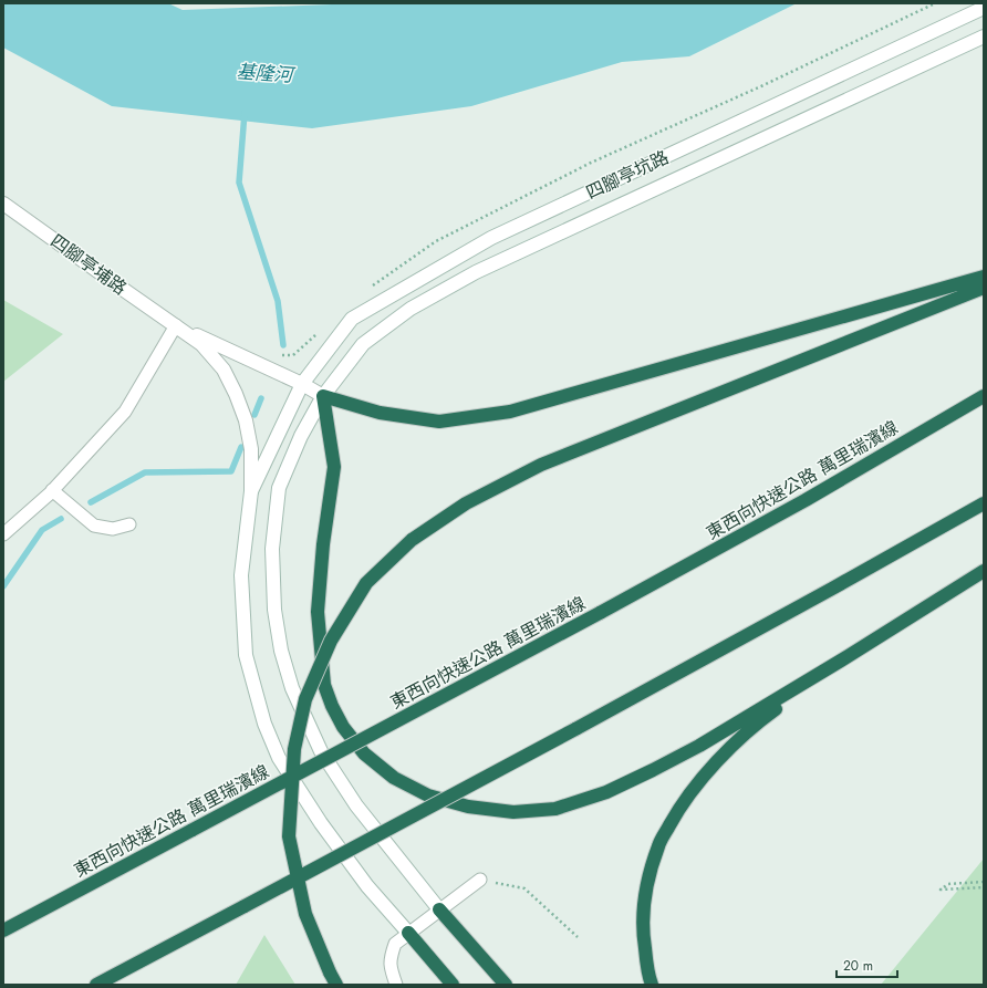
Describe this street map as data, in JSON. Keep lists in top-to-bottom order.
{
  "streets": {
    "highway": ["東西向快速公路 萬里瑞濱線"],
    "street": ["四腳亭坑路", "四腳亭埔路"]
  },
  "water": ["基隆河"],
  "scale_bar": "20 m"
}
